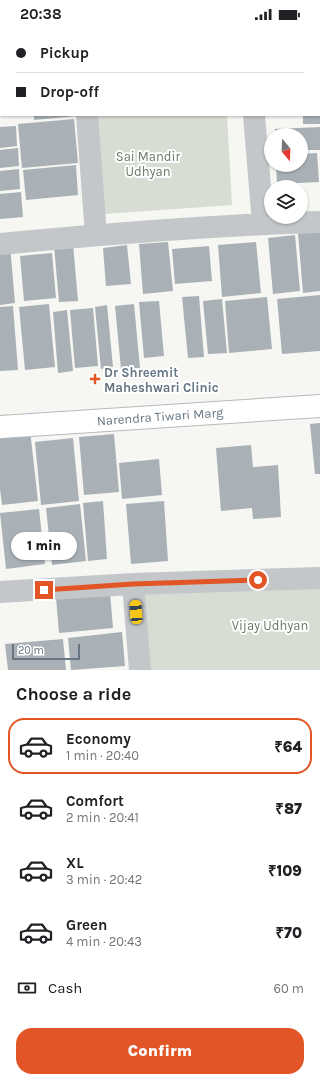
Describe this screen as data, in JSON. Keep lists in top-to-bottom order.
{
  "streets": {
    "street": ["Narendra Tiwari Marg"]
  },
  "parks": ["Sai Mandir Udhyan", "Vijay Udhyan"],
  "places": {
    "health": ["Dr Shreemit Maheshwari Clinic"]
  },
  "scale_bar": "20 m",
  "north": "bottom",
  "page": {
    "status": "20:38",
    "banner": ["Pickup", "Drop-off"],
    "bubble": "1 min",
    "scale": "20 m",
    "heading": "Choose a ride",
    "list": [
      {
        "name": "Economy",
        "note": "1 min · 20:40",
        "value": "₹64"
      },
      {
        "name": "Comfort",
        "note": "2 min · 20:41",
        "value": "₹87"
      },
      {
        "name": "XL",
        "note": "3 min · 20:42",
        "value": "₹109"
      },
      {
        "name": "Green",
        "note": "4 min · 20:43",
        "value": "₹70"
      }
    ],
    "pay": ["Cash", "60 m"],
    "buttons": "Confirm"
  }
}
